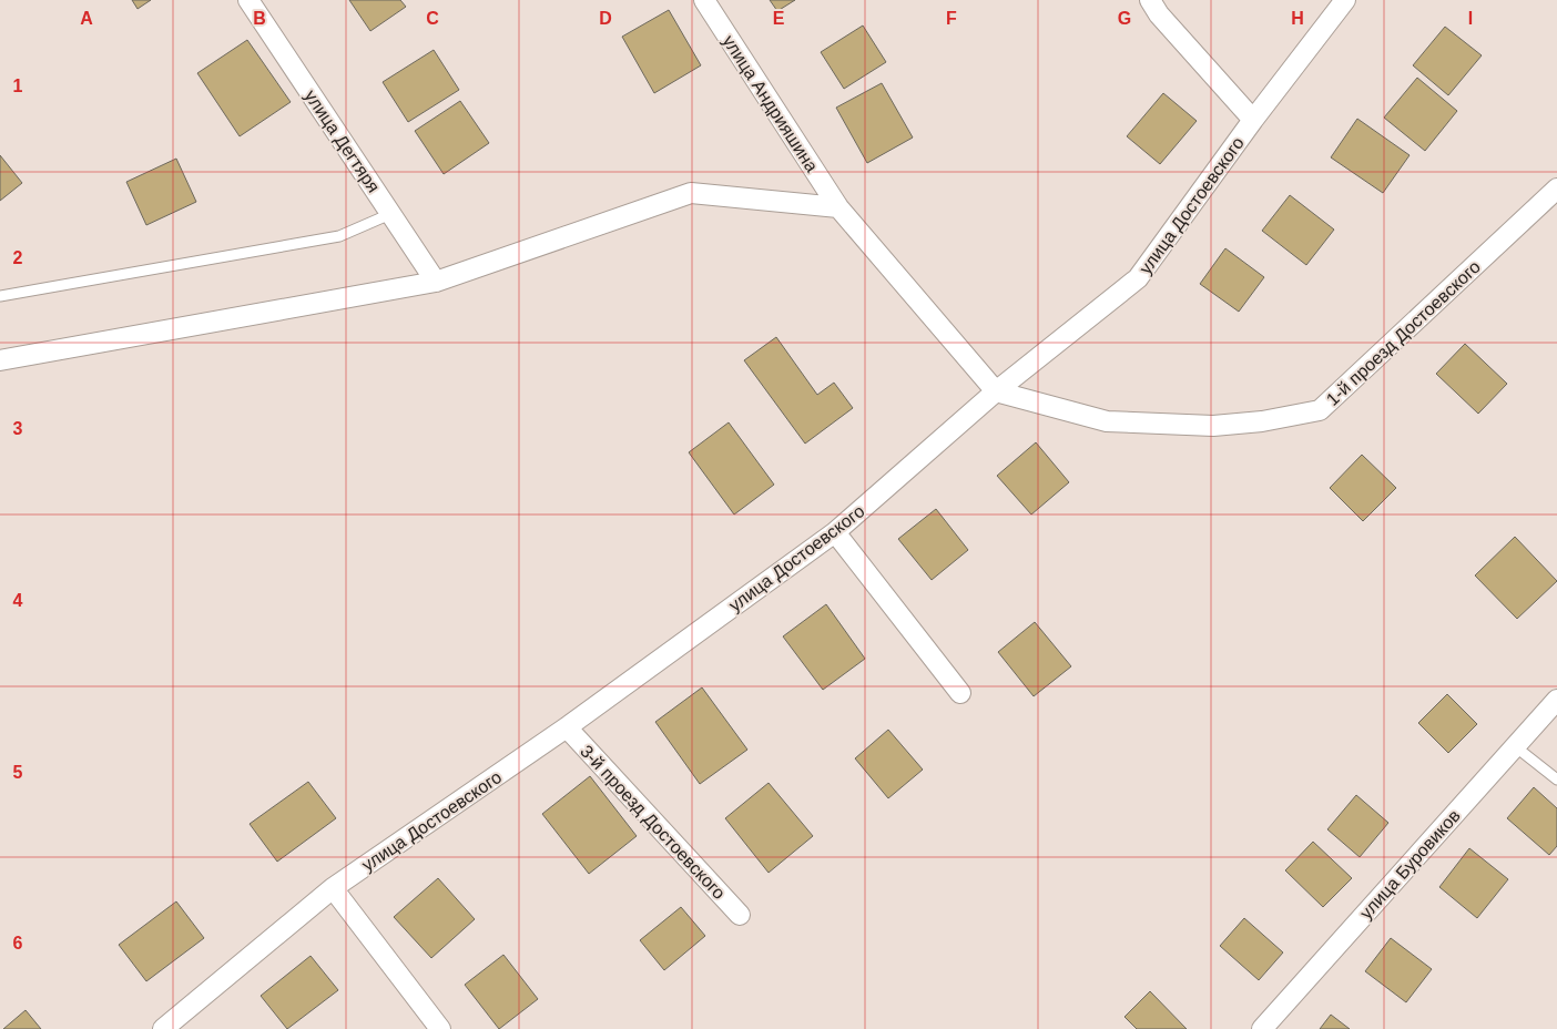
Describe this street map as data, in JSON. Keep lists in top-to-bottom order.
{
  "streets": {
    "street": [
      "улица Андрияшина",
      "улица Дегтяря",
      "улица Достоевского",
      "1-й проезд Достоевского",
      "3-й проезд Достоевского",
      "улица Буровиков"
    ]
  },
  "crossings": [
    ["улица Андрияшина", "улица Достоевского"],
    ["улица Андрияшина", "1-й проезд Достоевского"],
    ["улица Достоевского", "1-й проезд Достоевского"],
    ["улица Достоевского", "3-й проезд Достоевского"]
  ],
  "grid": {
    "columns": [
      "A",
      "B",
      "C",
      "D",
      "E",
      "F",
      "G",
      "H",
      "I"
    ],
    "rows": [
      "1",
      "2",
      "3",
      "4",
      "5",
      "6"
    ]
  }
}
